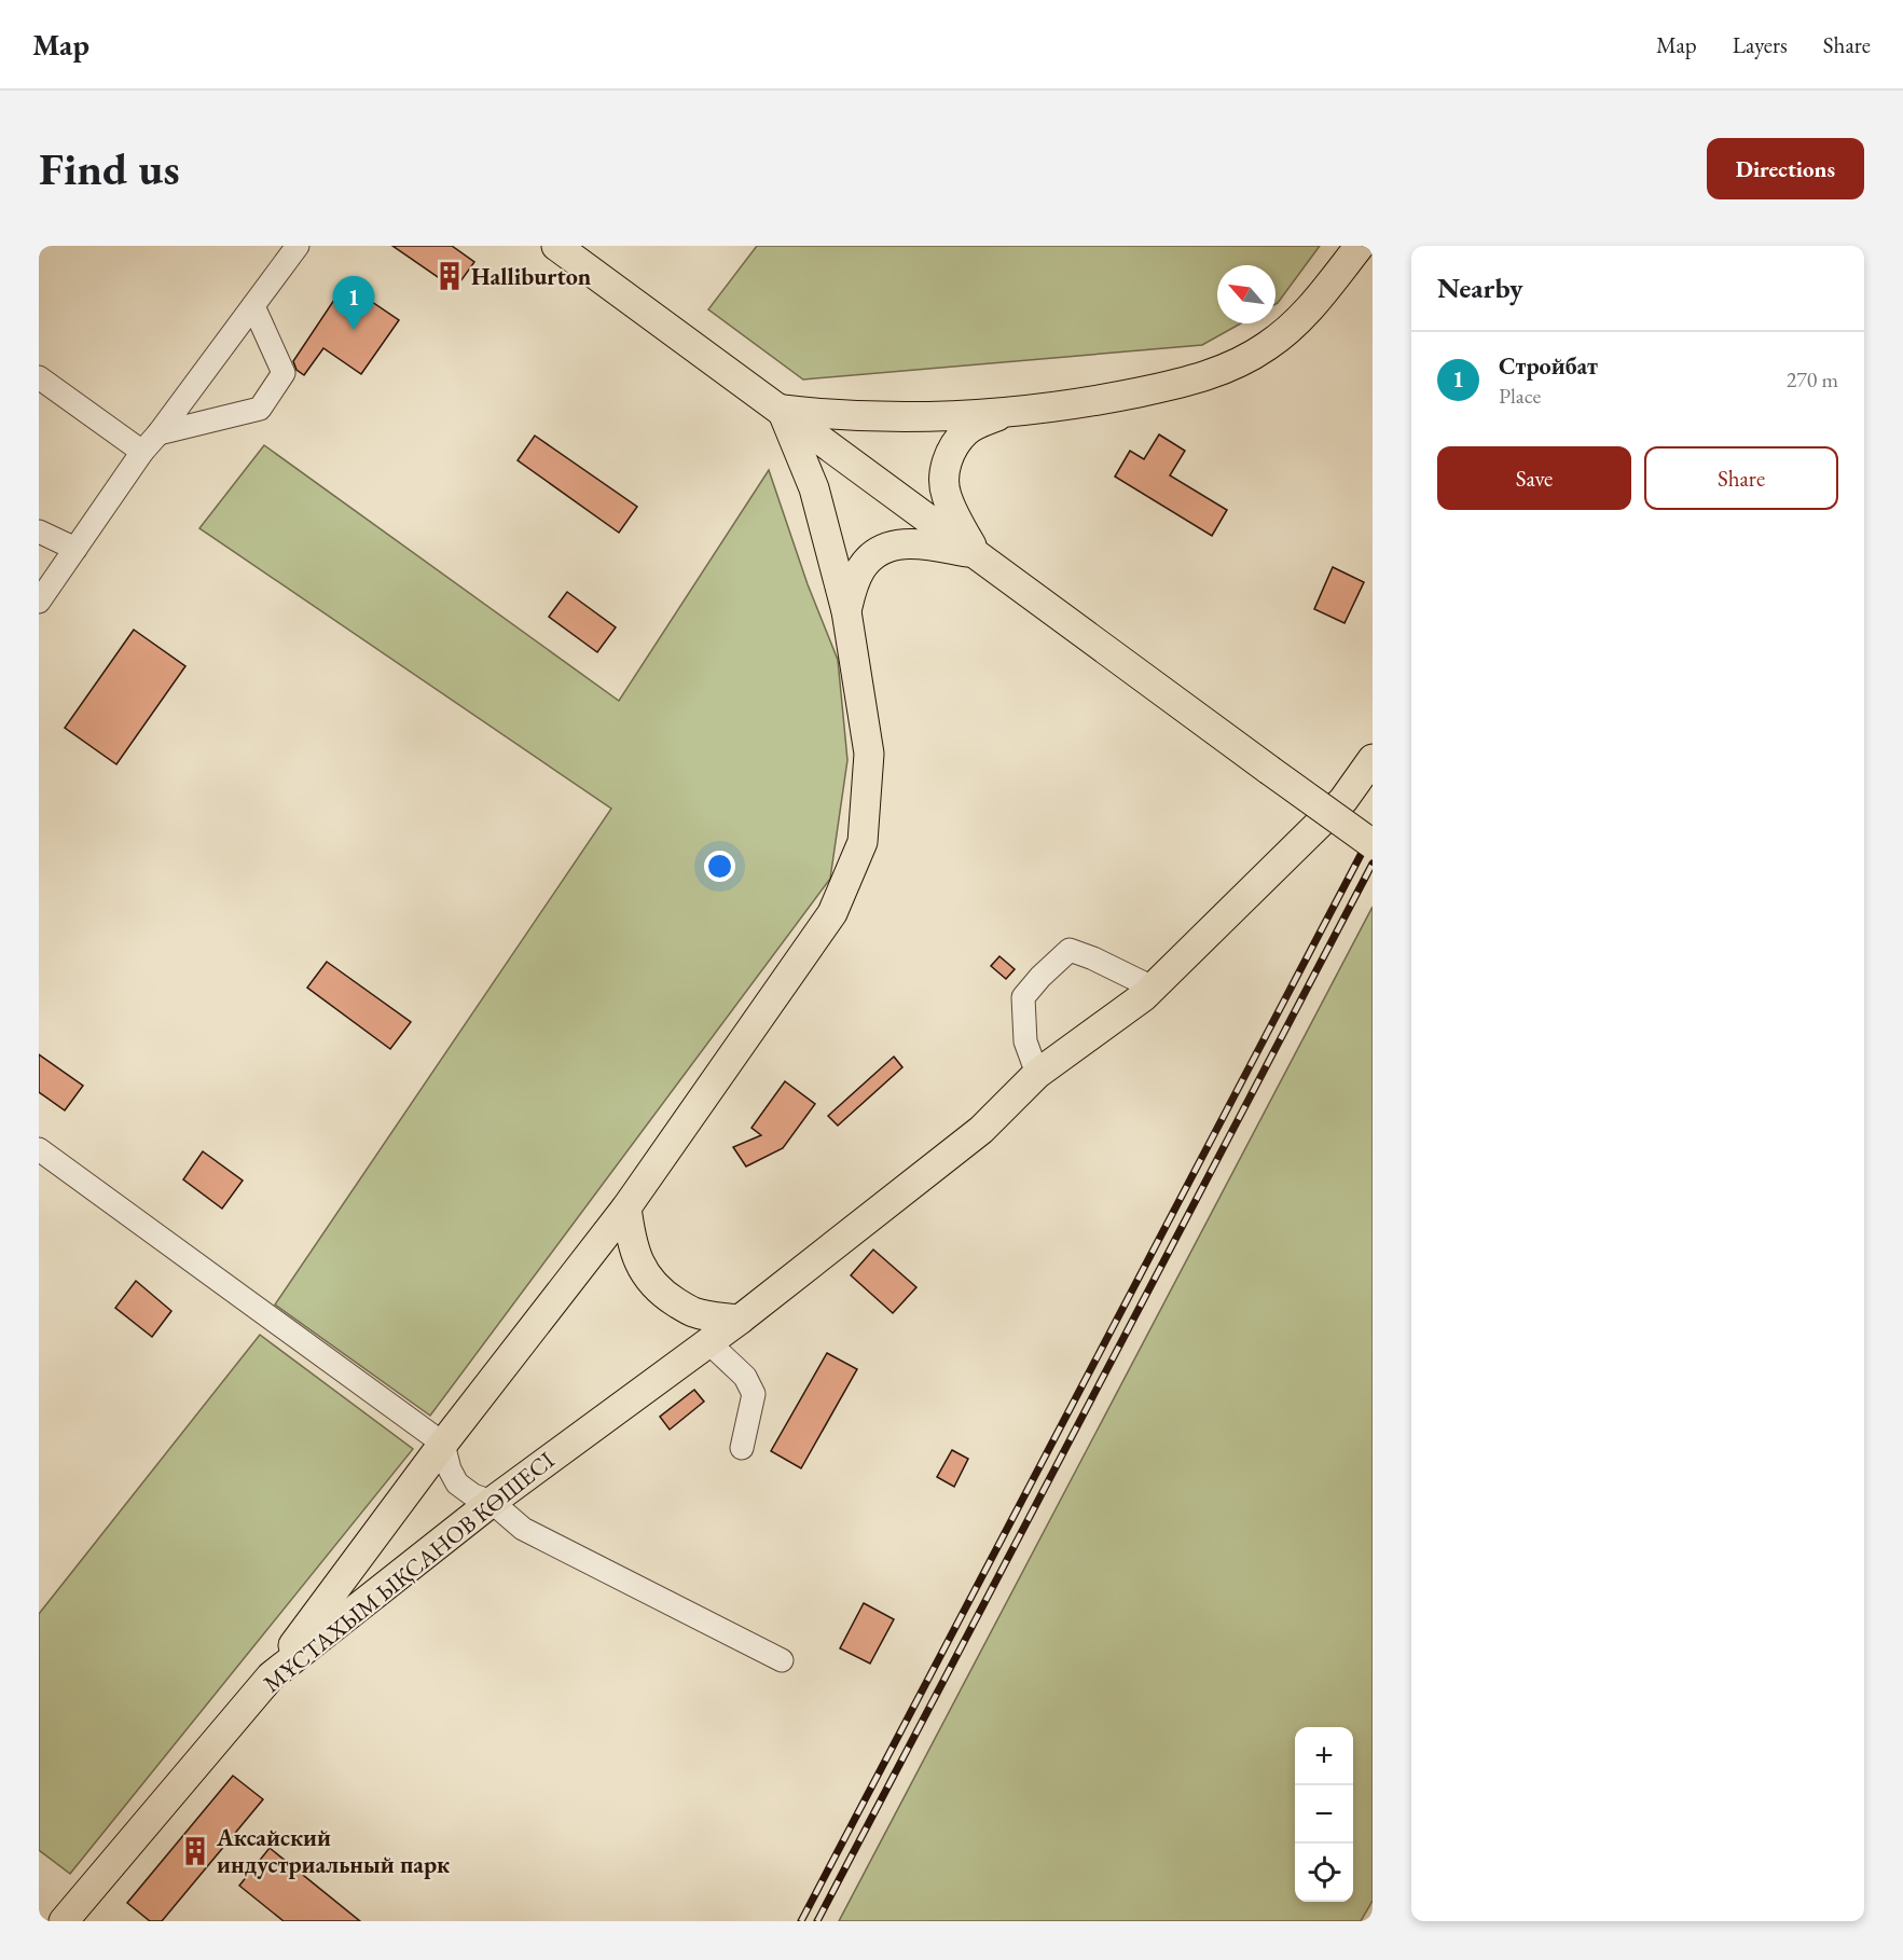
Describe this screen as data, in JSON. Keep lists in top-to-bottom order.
{
  "streets": {
    "main road": ["МҰСТАХЫМ ЫҚСАНОВ КӨШЕСІ"]
  },
  "places": {
    "building": ["Halliburton", "Аксайский индустриальный парк"]
  },
  "north": "top left",
  "page": {
    "header": "Map",
    "nav": ["Map", "Layers", "Share"],
    "buttons": [
      "Directions",
      ["Save", "Share"]
    ],
    "title": "Find us",
    "heading": "Nearby",
    "pins": "1",
    "list": [
      {
        "mark": "1",
        "name": "Стройбат",
        "note": "Place",
        "value": "270 m"
      }
    ],
    "map_buttons": ["+", "−"]
  }
}
